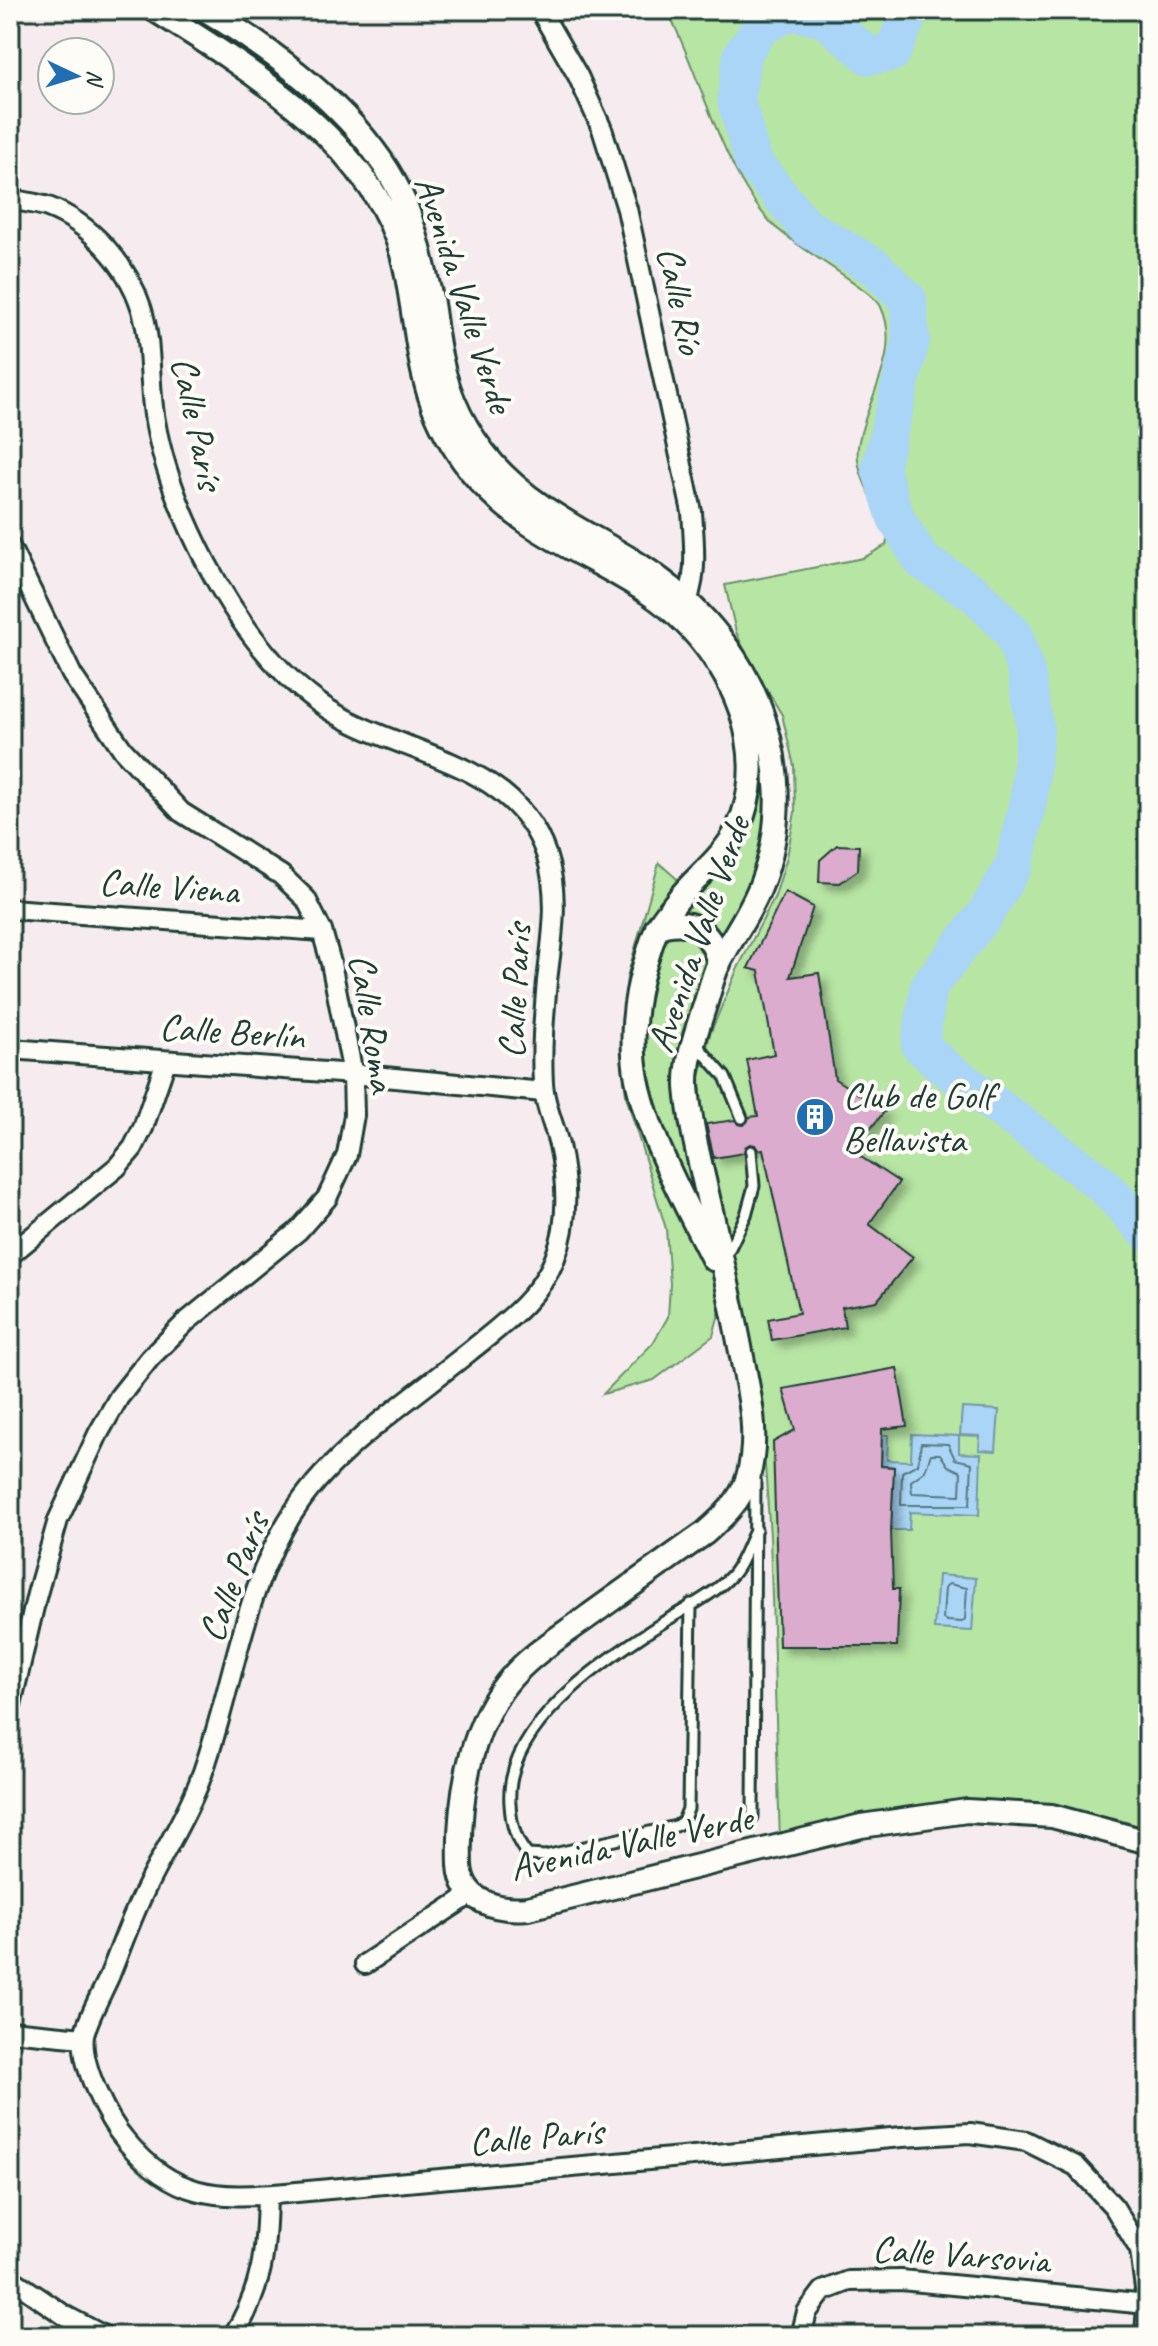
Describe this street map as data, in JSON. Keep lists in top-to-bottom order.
{
  "streets": {
    "street": [
      "Avenida Valle Verde",
      "Calle Río",
      "Calle París",
      "Calle Viena",
      "Calle Roma",
      "Calle Berlín",
      "Calle Varsovia"
    ]
  },
  "crossings": [
    ["Avenida Valle Verde", "Calle Río"],
    ["Calle París", "Calle Berlín"],
    ["Calle París", "Calle Varsovia"],
    ["Calle Viena", "Calle Roma"],
    ["Calle Roma", "Calle Berlín"]
  ],
  "places": {
    "building": ["Club de Golf Bellavista"]
  },
  "north": "right"
}
